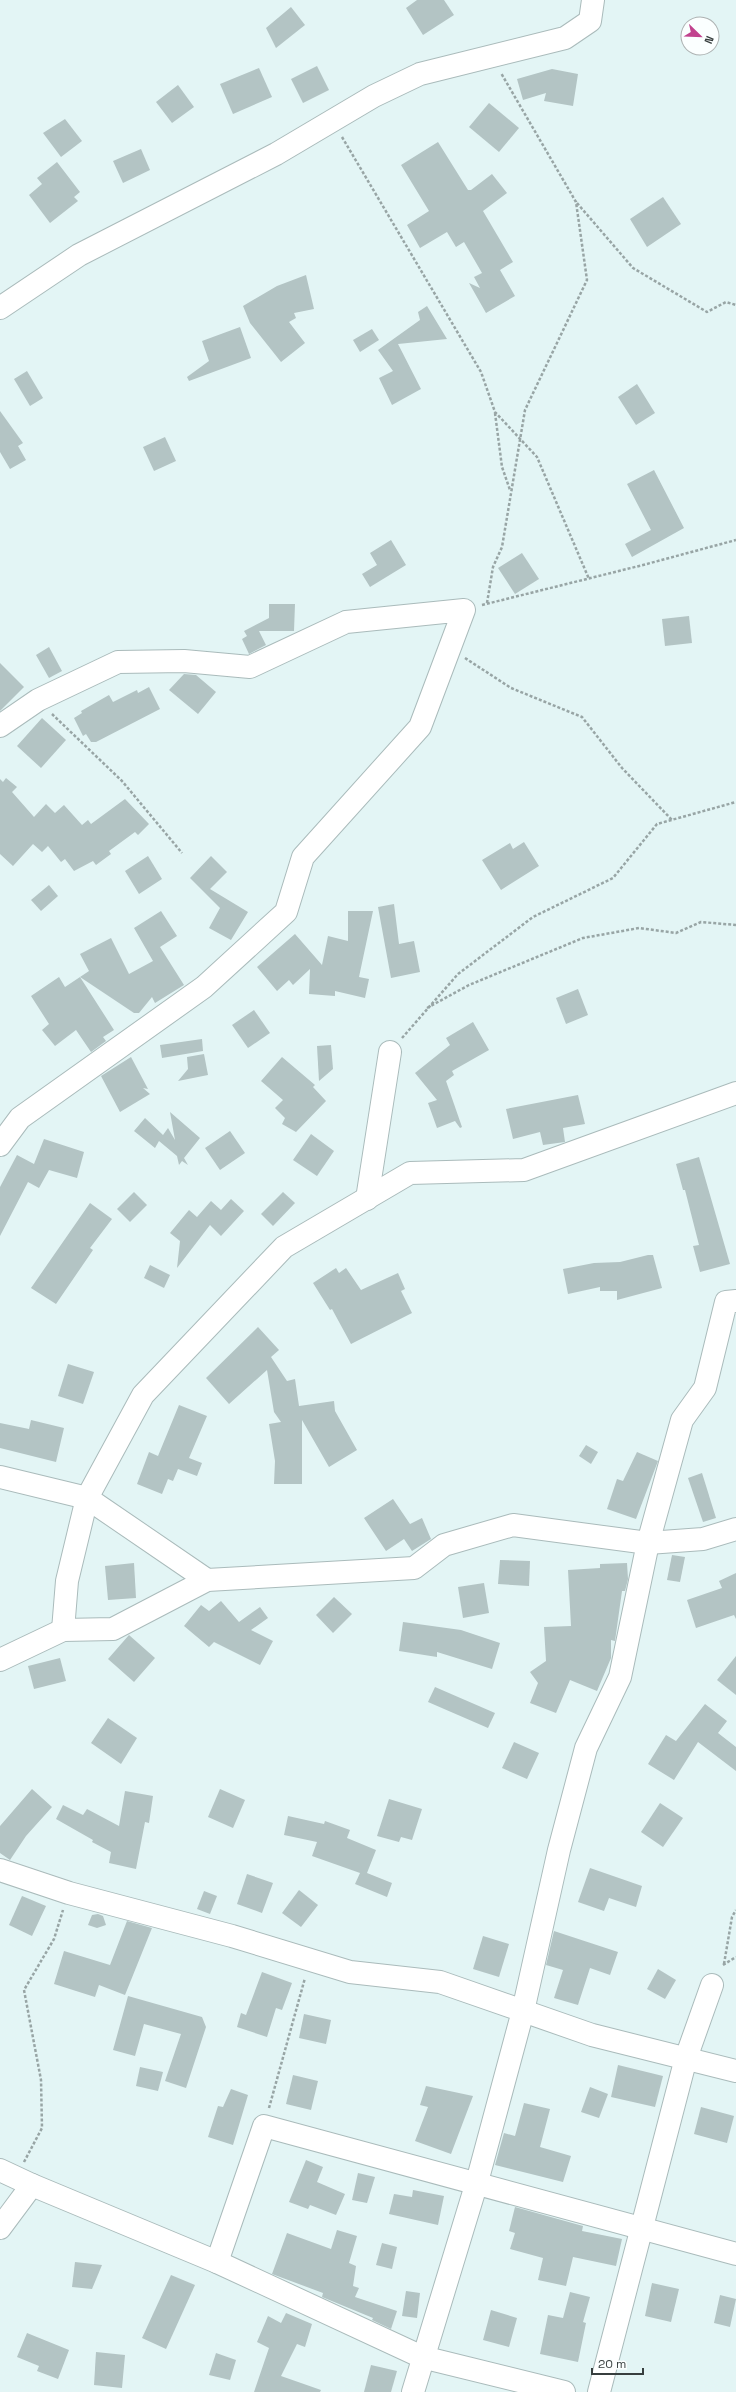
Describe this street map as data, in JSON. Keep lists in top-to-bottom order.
{
  "scale_bar": "20 m",
  "north": "bottom right"
}
